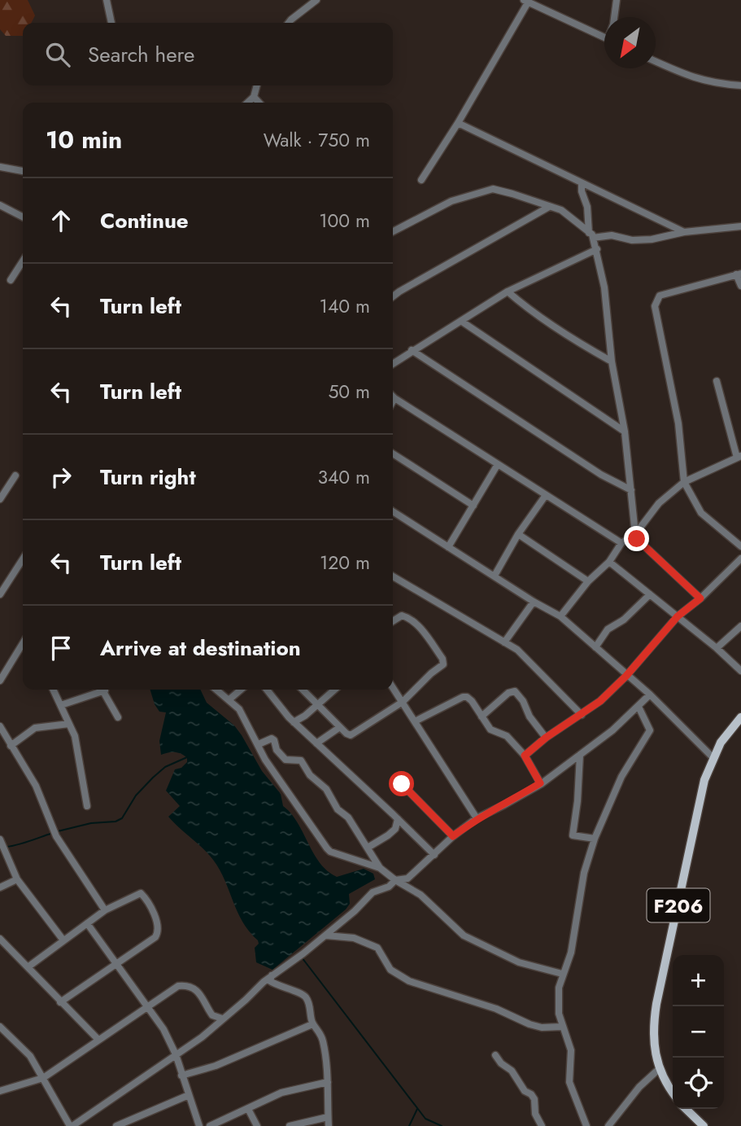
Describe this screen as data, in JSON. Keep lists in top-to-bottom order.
{
  "streets": {
    "main road": ["F206"]
  },
  "north": "bottom left",
  "page": {
    "search": "Search here",
    "heading": ["10 min", "Walk · 750 m"],
    "list": [
      ["Continue", "100 m"],
      ["Turn left", "140 m"],
      ["Turn left", "50 m"],
      ["Turn right", "340 m"],
      ["Turn left", "120 m"],
      "Arrive at destination"
    ],
    "map_buttons": ["+", "−"]
  }
}
